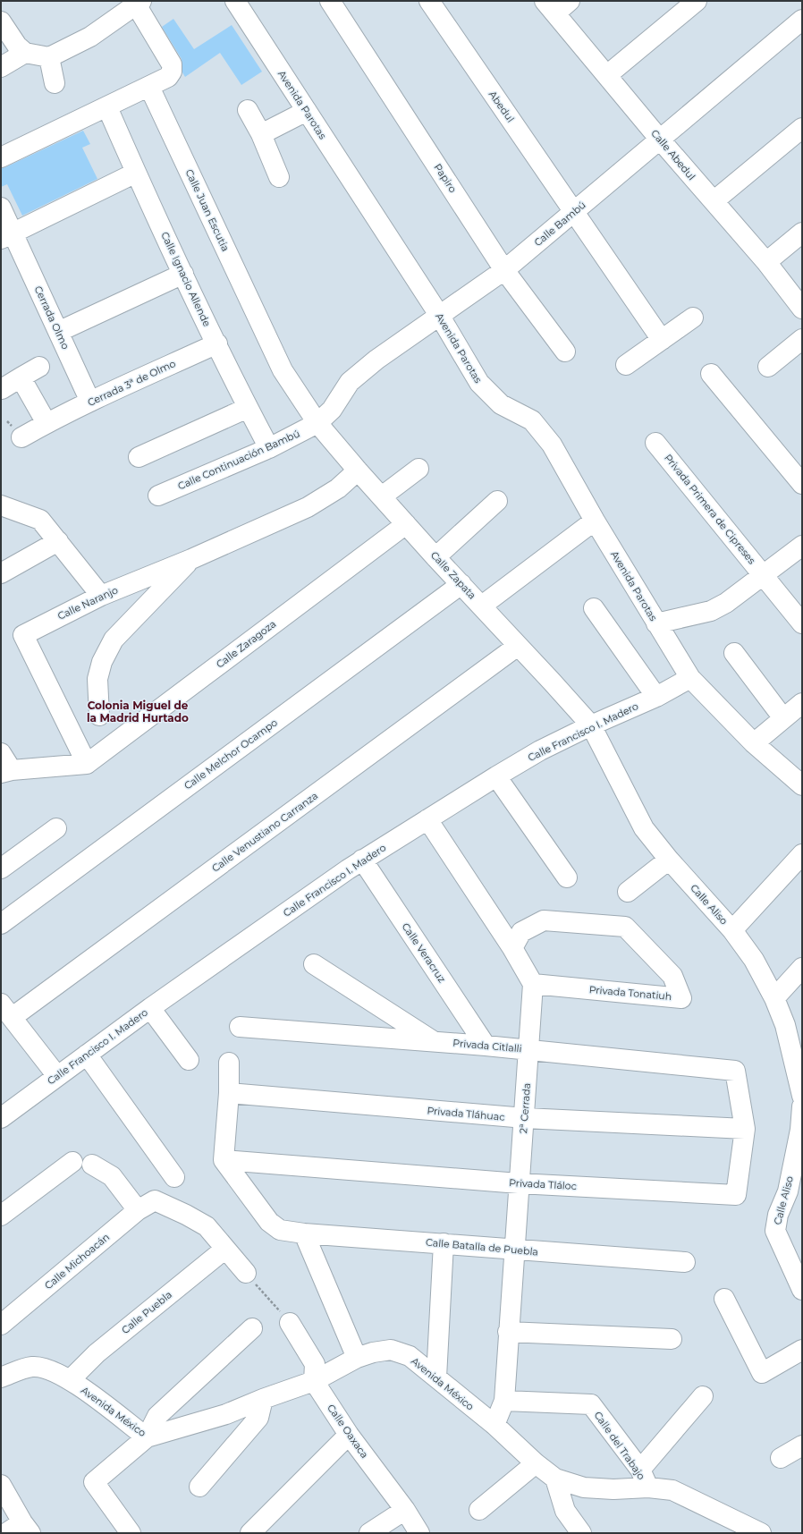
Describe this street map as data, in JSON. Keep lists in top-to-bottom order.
{
  "streets": {
    "street": [
      "Avenida Parotas",
      "Abedul",
      "Calle Abedul",
      "Papiro",
      "Calle Juan Escutia",
      "Calle Bambú",
      "Calle Ignacio Allende",
      "Cerrada Olmo",
      "Cerrada 3ª de Olmo",
      "Calle Continuación Bambú",
      "Privada Primera de Cipreses",
      "Calle Zapata",
      "Calle Naranjo",
      "Calle Zaragoza",
      "Calle Francisco I. Madero",
      "Calle Melchor Ocampo",
      "Calle Venustiano Carranza",
      "Calle Aliso",
      "Calle Veracruz",
      "Privada Tonatiuh",
      "Privada Citlalli",
      "2ª Cerrada",
      "Privada Tláhuac",
      "Privada Tláloc",
      "Calle Batalla de Puebla",
      "Calle Michoacán",
      "Calle Puebla",
      "Avenida México",
      "Calle Oaxaca",
      "Calle del Trabajo"
    ]
  },
  "crossings": [
    ["Avenida Parotas", "Calle Bambú"],
    ["Avenida Parotas", "Calle Francisco I. Madero"],
    ["Abedul", "Calle Bambú"],
    ["Calle Abedul", "Calle Bambú"],
    ["Papiro", "Calle Bambú"],
    ["Calle Juan Escutia", "Calle Bambú"],
    ["Calle Juan Escutia", "Calle Continuación Bambú"],
    ["Calle Juan Escutia", "Calle Zapata"],
    ["Calle Bambú", "Calle Continuación Bambú"],
    ["Calle Bambú", "Calle Zapata"],
    ["Calle Ignacio Allende", "Cerrada 3ª de Olmo"],
    ["Calle Ignacio Allende", "Calle Continuación Bambú"],
    ["Cerrada Olmo", "Cerrada 3ª de Olmo"],
    ["Calle Continuación Bambú", "Calle Zapata"],
    ["Calle Zapata", "Calle Naranjo"],
    ["Calle Zapata", "Calle Zaragoza"],
    ["Calle Zapata", "Calle Francisco I. Madero"],
    ["Calle Zapata", "Calle Melchor Ocampo"],
    ["Calle Zapata", "Calle Venustiano Carranza"],
    ["Calle Zapata", "Calle Aliso"],
    ["Calle Naranjo", "Calle Zaragoza"],
    ["Calle Francisco I. Madero", "Calle Aliso"],
    ["Calle Francisco I. Madero", "Calle Veracruz"],
    ["Calle Veracruz", "Privada Citlalli"],
    ["Privada Tonatiuh", "2ª Cerrada"],
    ["Privada Citlalli", "2ª Cerrada"],
    ["Privada Citlalli", "Privada Tláloc"],
    ["2ª Cerrada", "Privada Tláhuac"],
    ["2ª Cerrada", "Privada Tláloc"],
    ["2ª Cerrada", "Calle Batalla de Puebla"],
    ["2ª Cerrada", "Avenida México"],
    ["2ª Cerrada", "Calle del Trabajo"],
    ["Privada Tláhuac", "Privada Tláloc"],
    ["Privada Tláloc", "Calle Batalla de Puebla"],
    ["Calle Michoacán", "Calle Puebla"],
    ["Calle Puebla", "Avenida México"],
    ["Avenida México", "Calle Oaxaca"],
    ["Avenida México", "Calle del Trabajo"]
  ],
  "districts": ["Colonia Miguel de la Madrid Hurtado"]
}
